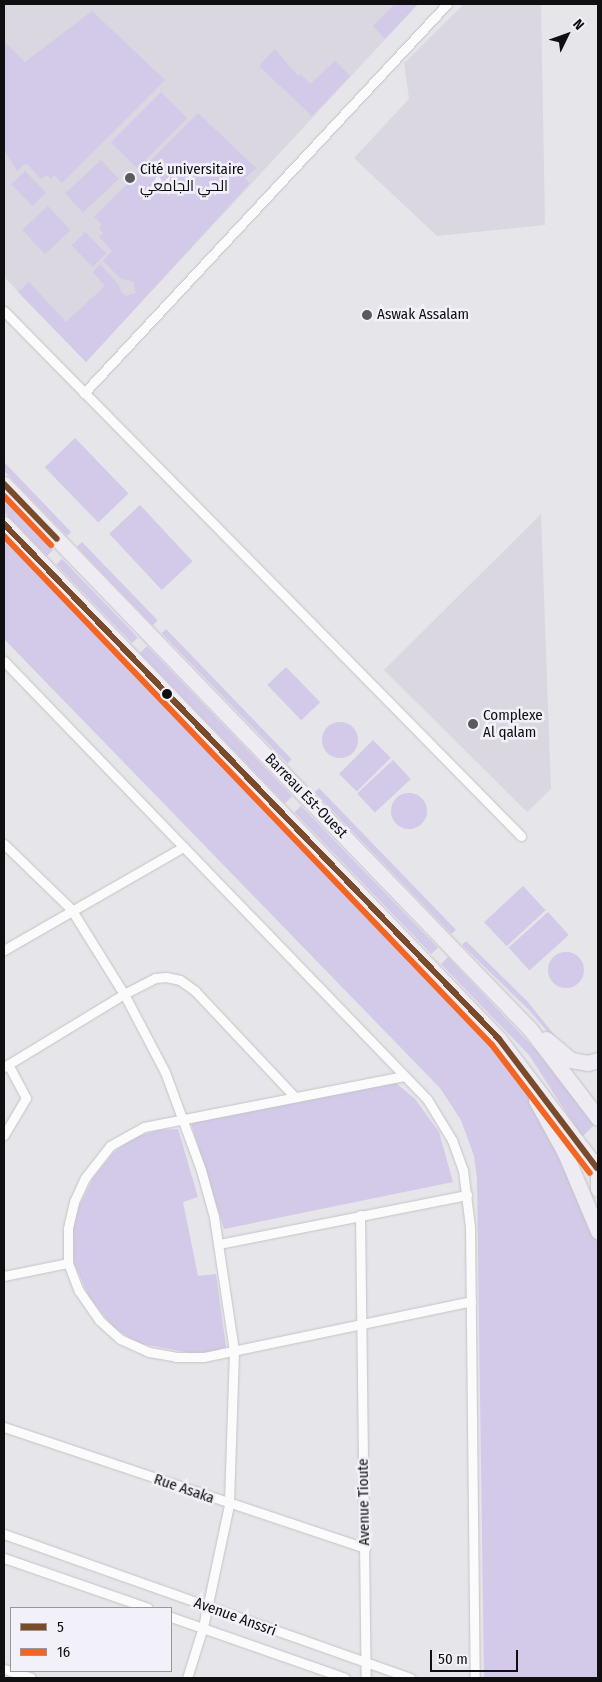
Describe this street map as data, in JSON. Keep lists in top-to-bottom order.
{
  "streets": {
    "main road": ["Barreau Est-Ouest"],
    "street": ["Rue Asaka", "Avenue Tioute", "Avenue Anssri"]
  },
  "crossings": [
    ["Rue Asaka", "Avenue Tioute"],
    ["Avenue Tioute", "Avenue Anssri"]
  ],
  "places": ["Cité universitaire الحي الجامعي", "Aswak Assalam", "Complexe Al qalam"],
  "lines": ["transit line 5", "transit line 16"],
  "legend": ["5", "16"],
  "scale_bar": "50 m",
  "north": "top right"
}
